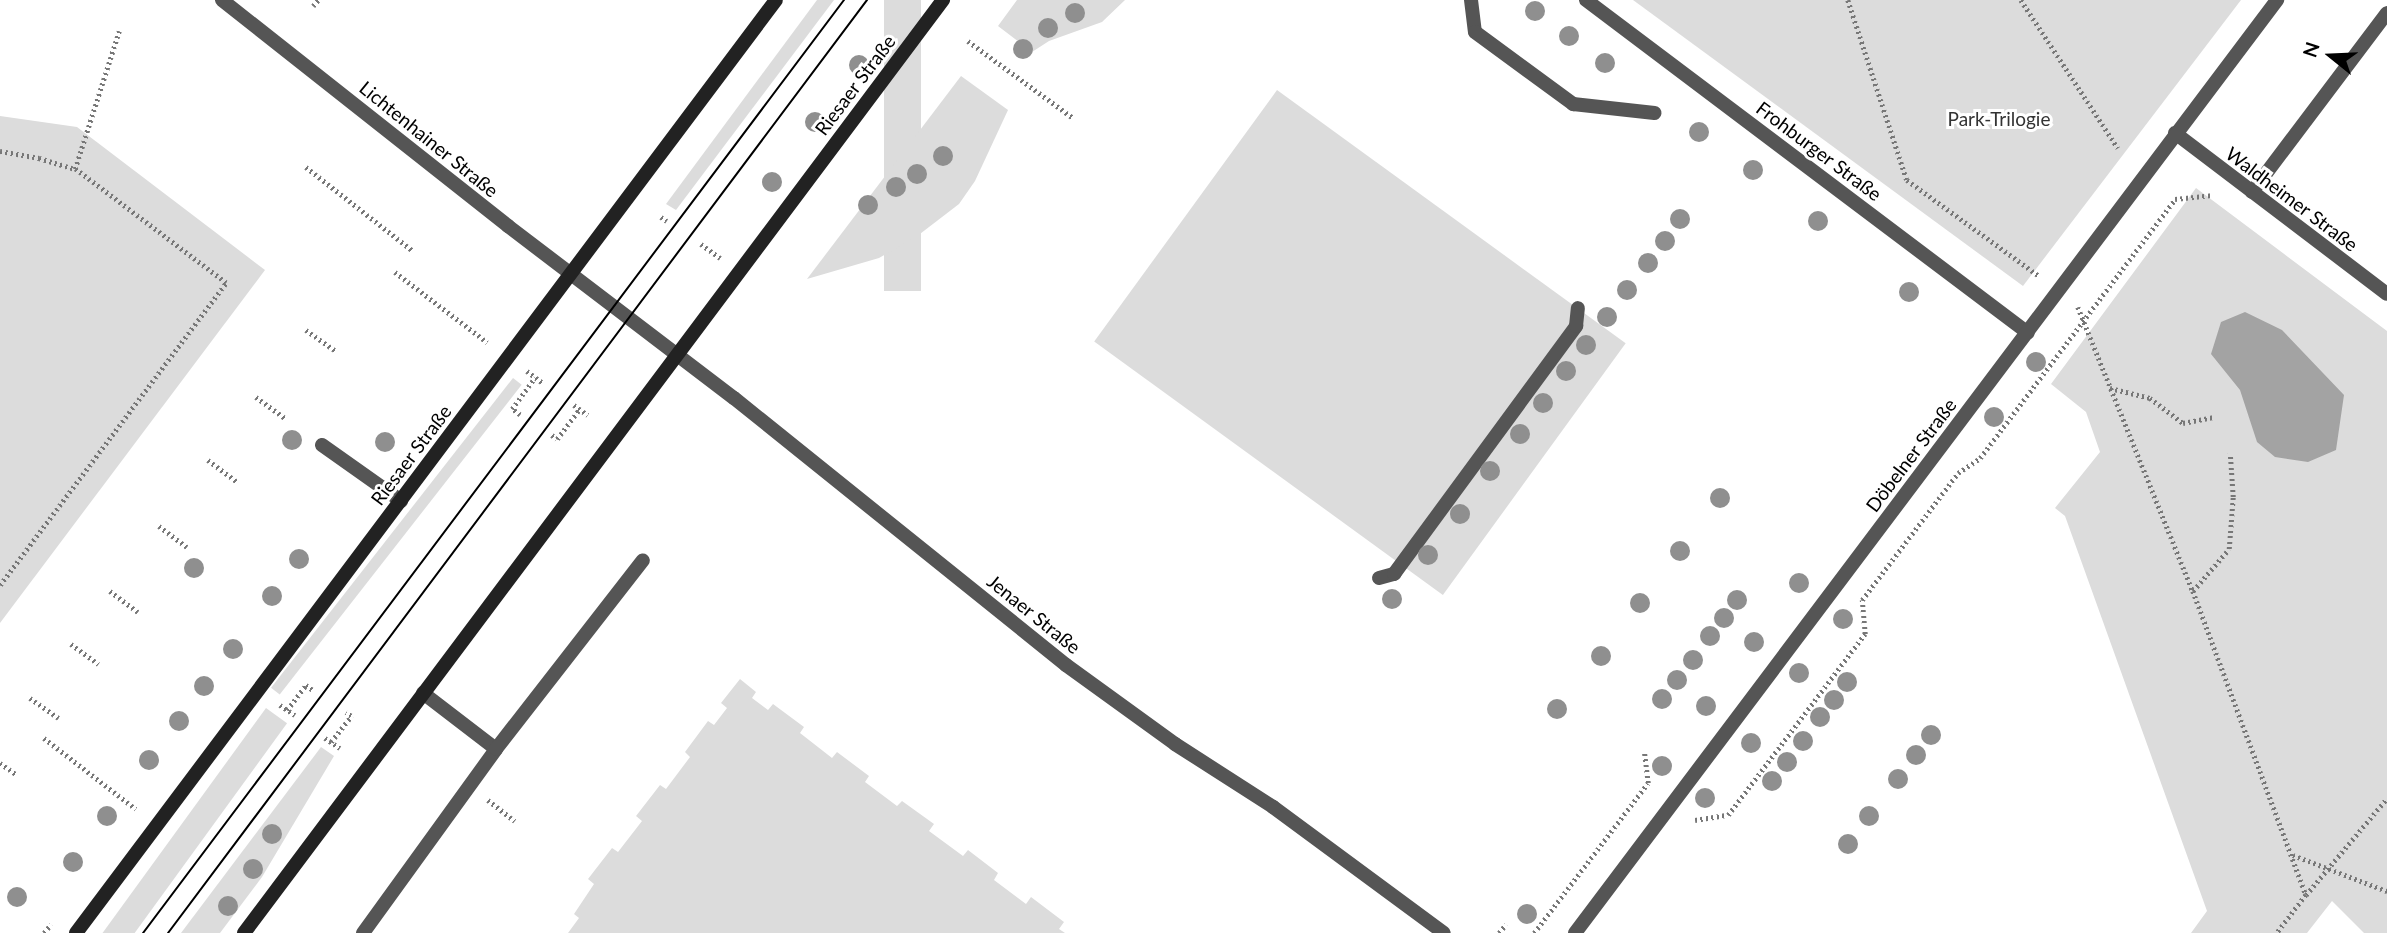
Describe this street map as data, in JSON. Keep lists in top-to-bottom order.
{
  "streets": {
    "main road": ["Riesaer Straße"],
    "street": [
      "Lichtenhainer Straße",
      "Frohburger Straße",
      "Waldheimer Straße",
      "Döbelner Straße",
      "Jenaer Straße"
    ]
  },
  "crossings": [
    ["Riesaer Straße", "Lichtenhainer Straße"],
    ["Riesaer Straße", "Jenaer Straße"],
    ["Lichtenhainer Straße", "Jenaer Straße"],
    ["Frohburger Straße", "Döbelner Straße"],
    ["Waldheimer Straße", "Döbelner Straße"]
  ],
  "parks": ["Park-Trilogie"],
  "north": "left"
}
